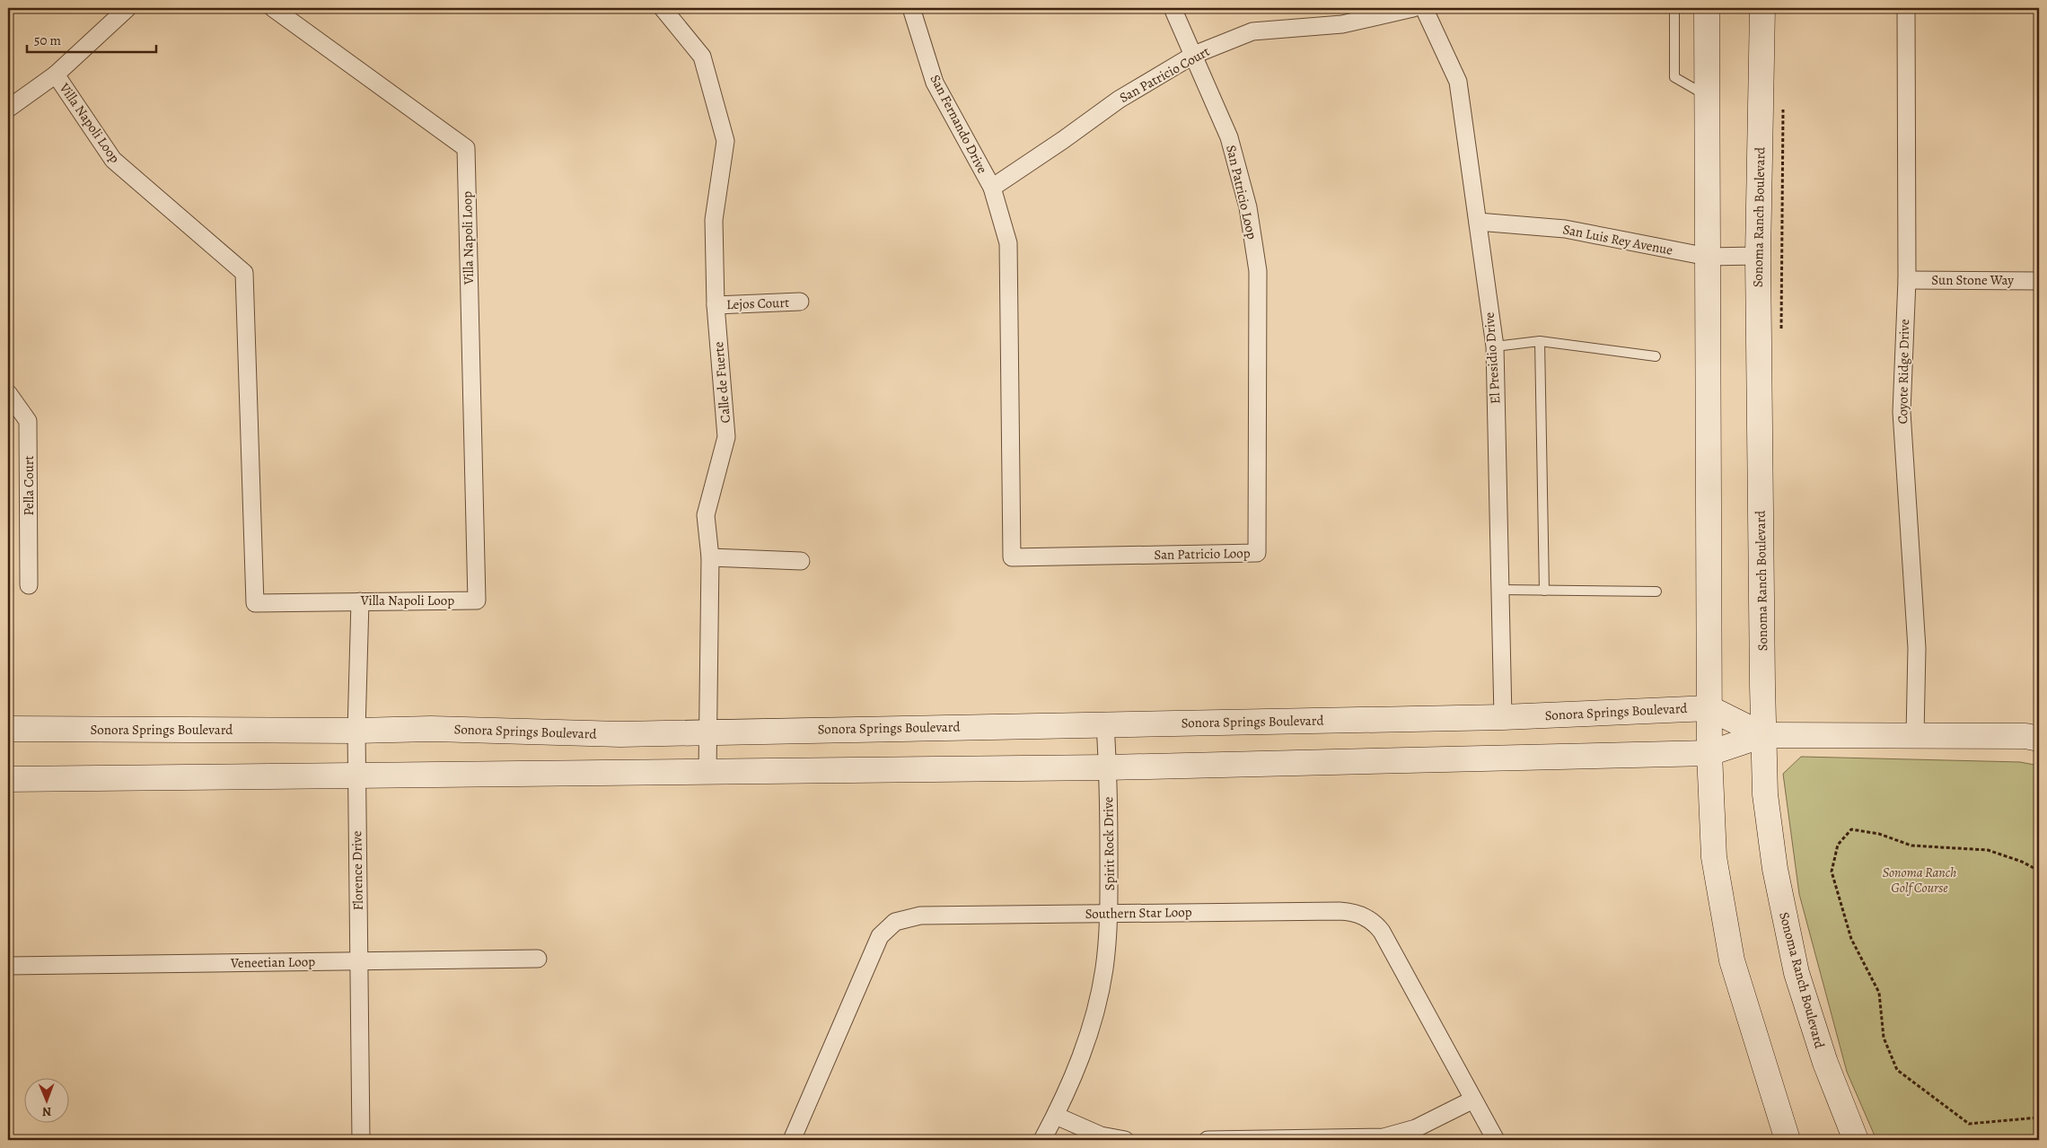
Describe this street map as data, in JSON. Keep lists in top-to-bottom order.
{
  "streets": {
    "street": [
      "San Patricio Court",
      "Villa Napoli Loop",
      "San Fernando Drive",
      "San Patricio Loop",
      "Sonoma Ranch Boulevard",
      "San Luis Rey Avenue",
      "Sun Stone Way",
      "Lejos Court",
      "El Presidio Drive",
      "Coyote Ridge Drive",
      "Calle de Fuerte",
      "Pella Court",
      "Sonora Springs Boulevard",
      "Spirit Rock Drive",
      "Florence Drive",
      "Southern Star Loop",
      "Veneetian Loop"
    ]
  },
  "crossings": [
    ["San Patricio Court", "San Fernando Drive"],
    ["San Patricio Court", "San Patricio Loop"],
    ["Villa Napoli Loop", "Florence Drive"],
    ["San Fernando Drive", "San Patricio Loop"],
    ["Sonoma Ranch Boulevard", "San Luis Rey Avenue"],
    ["Sonoma Ranch Boulevard", "Sonora Springs Boulevard"],
    ["San Luis Rey Avenue", "El Presidio Drive"],
    ["Sun Stone Way", "Coyote Ridge Drive"],
    ["Lejos Court", "Calle de Fuerte"],
    ["El Presidio Drive", "Sonora Springs Boulevard"],
    ["Coyote Ridge Drive", "Sonora Springs Boulevard"],
    ["Calle de Fuerte", "Sonora Springs Boulevard"],
    ["Sonora Springs Boulevard", "Spirit Rock Drive"],
    ["Sonora Springs Boulevard", "Florence Drive"],
    ["Spirit Rock Drive", "Southern Star Loop"],
    ["Florence Drive", "Veneetian Loop"]
  ],
  "parks": ["Sonoma Ranch Golf Course"],
  "scale_bar": "50 m",
  "north": "bottom"
}
